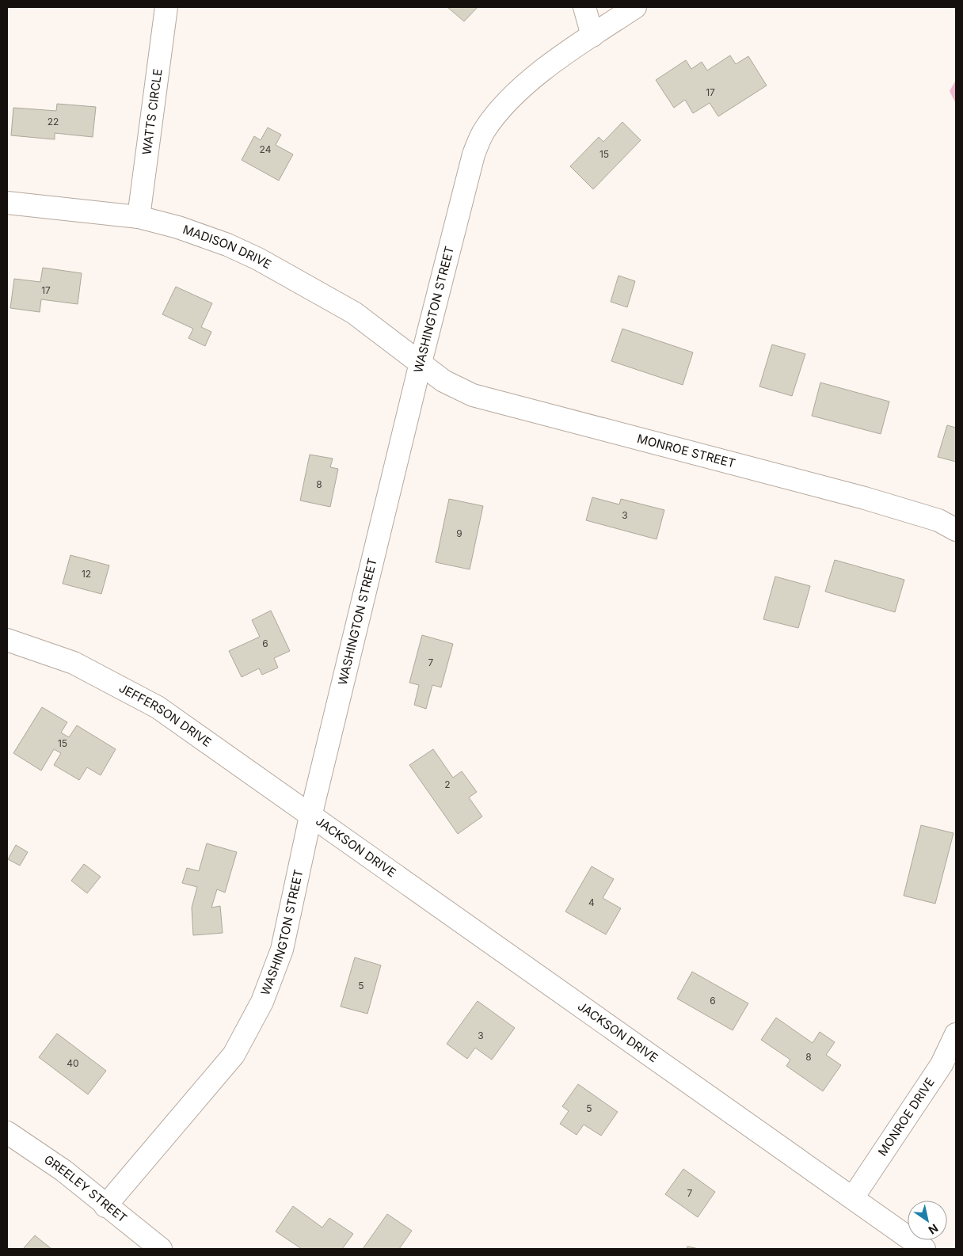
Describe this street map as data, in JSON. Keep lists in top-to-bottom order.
{
  "streets": {
    "street": [
      "WATTS CIRCLE",
      "MADISON DRIVE",
      "WASHINGTON STREET",
      "MONROE STREET",
      "JEFFERSON DRIVE",
      "JACKSON DRIVE",
      "MONROE DRIVE",
      "GREELEY STREET"
    ]
  },
  "crossings": [
    ["WATTS CIRCLE", "MADISON DRIVE"],
    ["MADISON DRIVE", "WASHINGTON STREET"],
    ["MADISON DRIVE", "MONROE STREET"],
    ["WASHINGTON STREET", "MONROE STREET"],
    ["WASHINGTON STREET", "JEFFERSON DRIVE"],
    ["WASHINGTON STREET", "JACKSON DRIVE"],
    ["WASHINGTON STREET", "GREELEY STREET"],
    ["JEFFERSON DRIVE", "JACKSON DRIVE"],
    ["JACKSON DRIVE", "MONROE DRIVE"]
  ],
  "house_numbers": [
    "17",
    "22",
    "24",
    "15",
    "17",
    "8",
    "3",
    "9",
    "12",
    "6",
    "7",
    "15",
    "2",
    "4",
    "5",
    "6",
    "3",
    "8",
    "40",
    "5",
    "7"
  ],
  "north": "bottom right"
}
